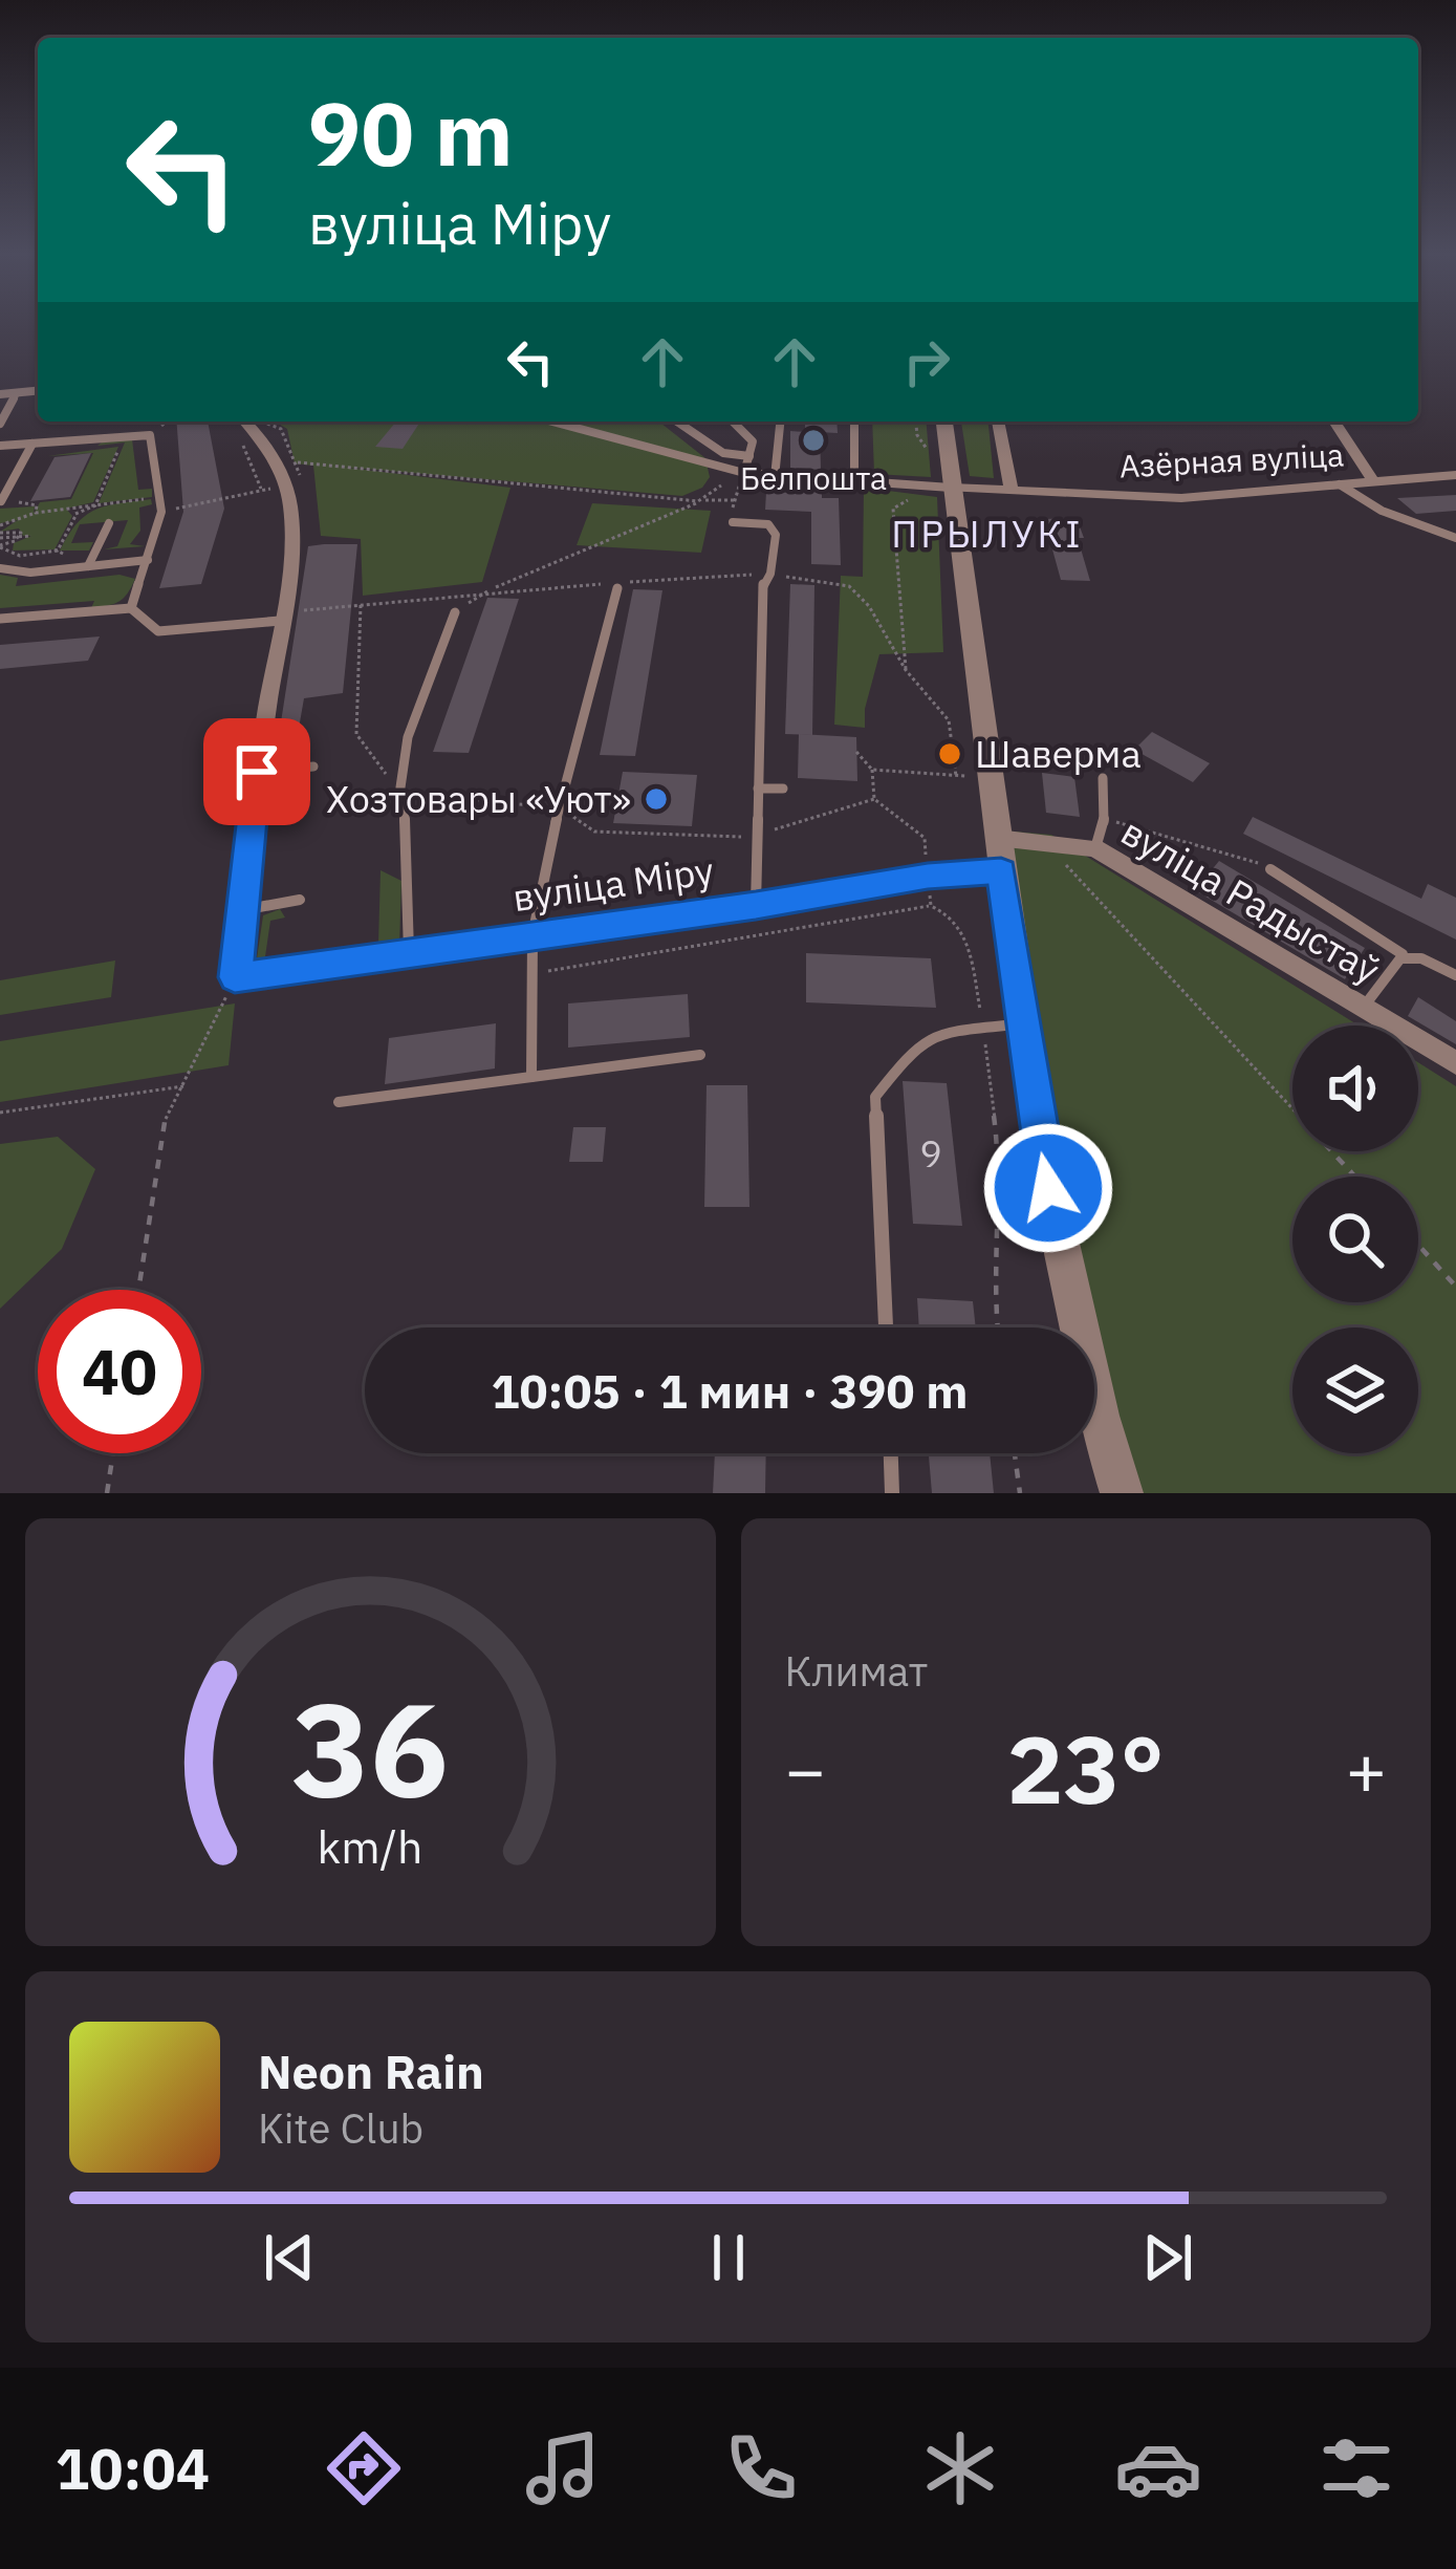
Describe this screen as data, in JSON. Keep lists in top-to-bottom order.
{
  "streets": {
    "street": ["Азёрная вуліца", "вуліца Міру", "вуліца Радыстаў"]
  },
  "crossings": [
    ["вуліца Міру", "вуліца Радыстаў"]
  ],
  "districts": ["ПРЫЛУКІ"],
  "places": ["Белпошта", "Шаверма", "Хозтовары «Уют»"],
  "house_numbers": ["9"],
  "page": {
    "turn": ["90 m", "вуліца Міру"],
    "limit": "40",
    "trip": "10:05 · 1 мин · 390 m",
    "tile": "Климат",
    "heat": ["−", "23°", "+"],
    "song": ["Neon Rain", "Kite Club"],
    "tabs": "10:04",
    "gauge": ["36", "km/h"]
  }
}
